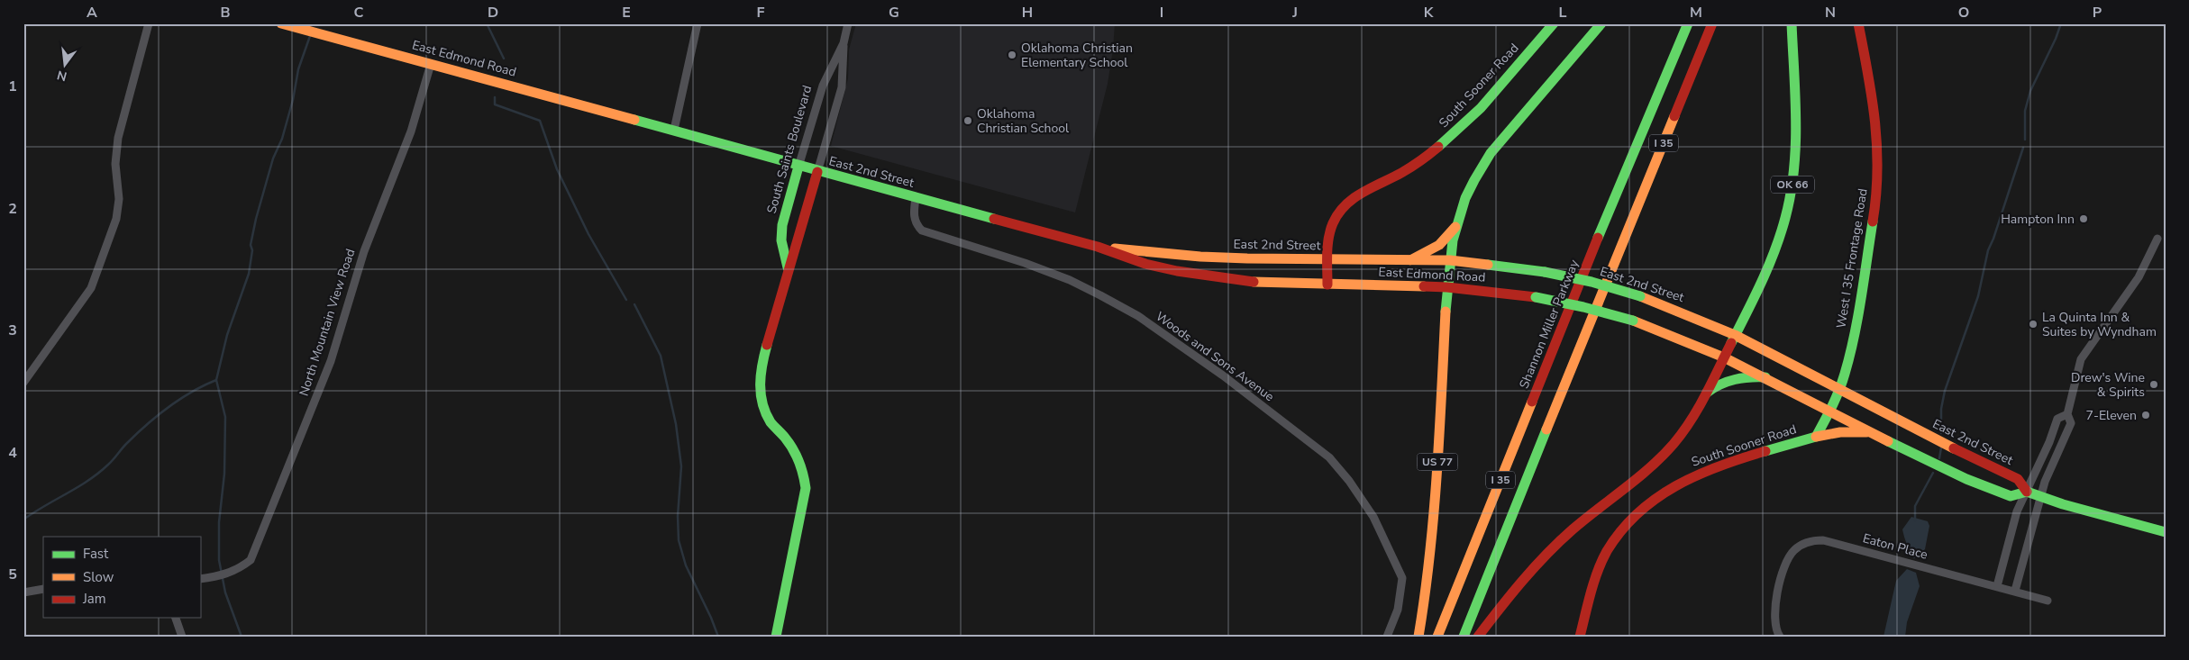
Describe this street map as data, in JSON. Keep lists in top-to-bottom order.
{
  "streets": {
    "main road": [
      "East Edmond Road",
      "South Sooner Road",
      "I 35",
      "South Saints Boulevard",
      "East 2nd Street",
      "OK 66",
      "West I 35 Frontage Road",
      "Shannon Miller Parkway",
      "US 77"
    ],
    "street": ["North Mountain View Road", "Woods and Sons Avenue", "Eaton Place"]
  },
  "crossings": [
    ["East Edmond Road", "South Sooner Road"],
    ["East Edmond Road", "East 2nd Street"],
    ["East Edmond Road", "North Mountain View Road"],
    ["East Edmond Road", "US 77"],
    ["South Sooner Road", "East 2nd Street"],
    ["South Sooner Road", "West I 35 Frontage Road"],
    ["South Saints Boulevard", "East 2nd Street"],
    ["East 2nd Street", "OK 66"],
    ["East 2nd Street", "West I 35 Frontage Road"],
    ["East 2nd Street", "Woods and Sons Avenue"],
    ["East 2nd Street", "US 77"]
  ],
  "places": [
    "Oklahoma Christian Elementary School",
    "Oklahoma Christian School",
    "Hampton Inn",
    "La Quinta Inn & Suites by Wyndham",
    "Drew's Wine & Spirits",
    "7-Eleven"
  ],
  "legend": ["Fast", "Slow", "Jam"],
  "north": "bottom",
  "grid": {
    "columns": [
      "A",
      "B",
      "C",
      "D",
      "E",
      "F",
      "G",
      "H",
      "I",
      "J",
      "K",
      "L",
      "M",
      "N",
      "O",
      "P"
    ],
    "rows": [
      "1",
      "2",
      "3",
      "4",
      "5"
    ]
  }
}
